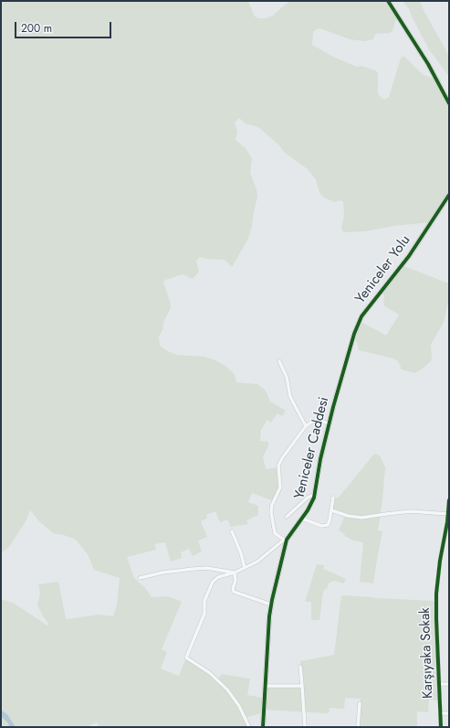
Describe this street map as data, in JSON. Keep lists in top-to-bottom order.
{
  "streets": {
    "street": ["Yeniceler Yolu", "Yeniceler Caddesi", "Karşıyaka Sokak"]
  },
  "crossings": [
    ["Yeniceler Yolu", "Yeniceler Caddesi"]
  ],
  "scale_bar": "200 m"
}
